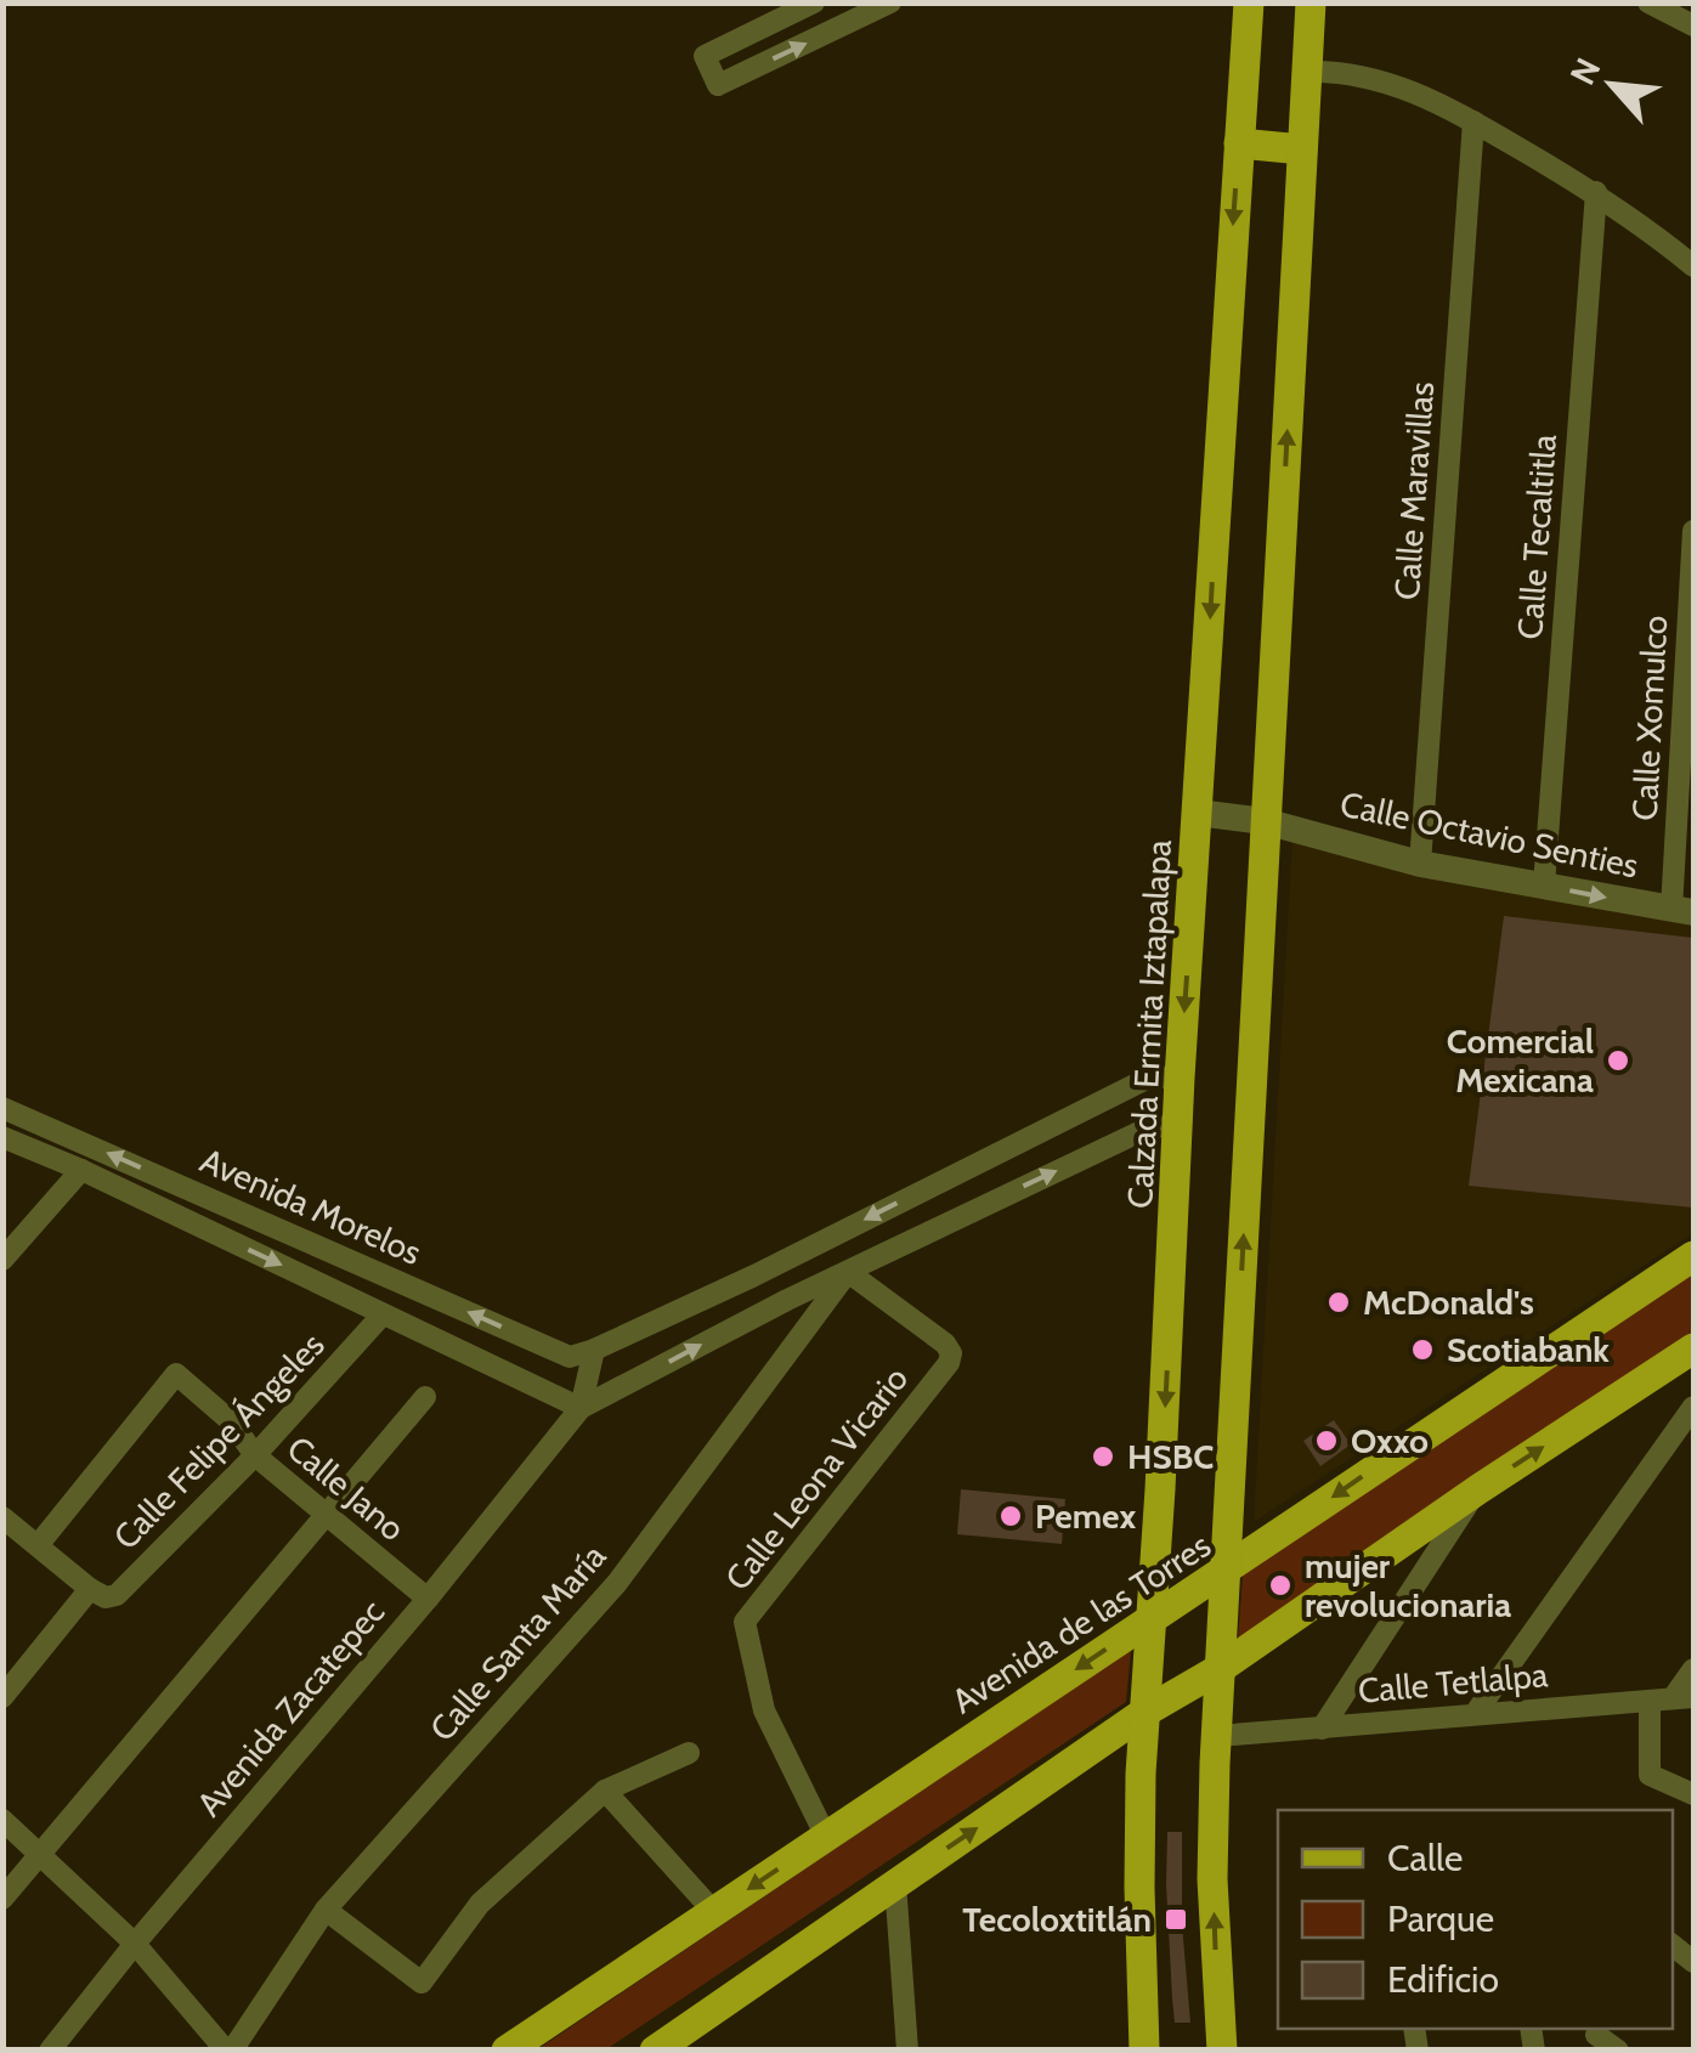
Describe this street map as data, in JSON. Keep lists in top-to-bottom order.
{
  "streets": {
    "main road": ["Calzada Ermita Iztapalapa", "Avenida de las Torres"],
    "street": [
      "Calle Maravillas",
      "Calle Tecaltitla",
      "Calle Xomulco",
      "Calle Octavio Senties",
      "Avenida Morelos",
      "Calle Felipe Ángeles",
      "Calle Leona Vicario",
      "Calle Jano",
      "Calle Santa María",
      "Calle Tetlalpa",
      "Avenida Zacatepec"
    ]
  },
  "crossings": [
    ["Calle Maravillas", "Calle Octavio Senties"],
    ["Calle Tecaltitla", "Calle Octavio Senties"],
    ["Calle Xomulco", "Calle Octavio Senties"],
    ["Calle Octavio Senties", "Calzada Ermita Iztapalapa"],
    ["Calzada Ermita Iztapalapa", "Avenida de las Torres"],
    ["Calzada Ermita Iztapalapa", "Avenida Zacatepec"],
    ["Avenida Morelos", "Calle Felipe Ángeles"],
    ["Avenida Morelos", "Avenida Zacatepec"],
    ["Calle Felipe Ángeles", "Calle Jano"],
    ["Calle Leona Vicario", "Avenida de las Torres"],
    ["Calle Leona Vicario", "Calle Santa María"],
    ["Calle Leona Vicario", "Avenida Zacatepec"],
    ["Calle Jano", "Avenida Zacatepec"],
    ["Calle Santa María", "Avenida Zacatepec"]
  ],
  "places": {
    "other": [
      "Comercial Mexicana",
      "McDonald's",
      "Scotiabank",
      "Oxxo",
      "HSBC",
      "Pemex",
      "mujer revolucionaria"
    ],
    "transit": ["Tecoloxtitlán"]
  },
  "legend": ["Calle", "Parque", "Edificio"],
  "north": "top left"
}
